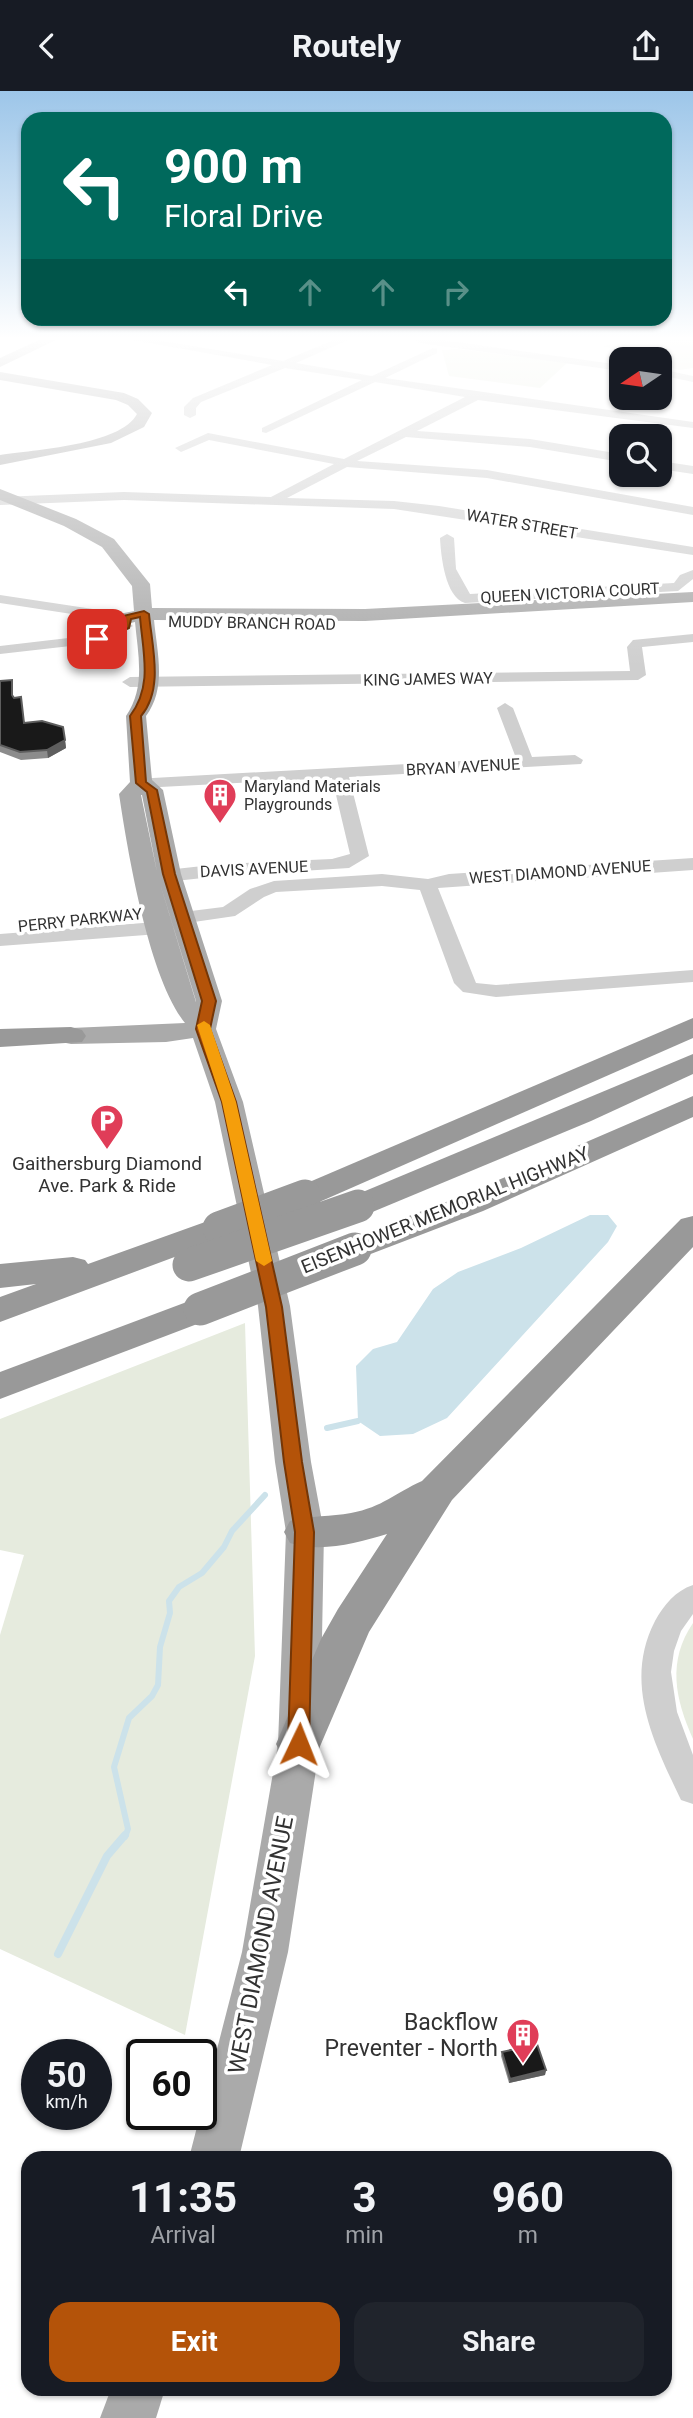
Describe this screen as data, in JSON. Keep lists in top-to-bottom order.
{
  "streets": {
    "highway": ["EISENHOWER MEMORIAL HIGHWAY"],
    "main road": ["MUDDY BRANCH ROAD", "WEST DIAMOND AVENUE"],
    "street": [
      "WATER STREET",
      "QUEEN VICTORIA COURT",
      "KING JAMES WAY",
      "BRYAN AVENUE",
      "DAVIS AVENUE",
      "PERRY PARKWAY"
    ]
  },
  "crossings": [
    ["WATER STREET", "WEST DIAMOND AVENUE"],
    ["MUDDY BRANCH ROAD", "WEST DIAMOND AVENUE"],
    ["KING JAMES WAY", "WEST DIAMOND AVENUE"],
    ["BRYAN AVENUE", "DAVIS AVENUE"],
    ["BRYAN AVENUE", "WEST DIAMOND AVENUE"],
    ["DAVIS AVENUE", "WEST DIAMOND AVENUE"],
    ["WEST DIAMOND AVENUE", "PERRY PARKWAY"]
  ],
  "places": {
    "building": ["Maryland Materials Playgrounds", "Backflow Preventer - North"],
    "parking": ["Gaithersburg Diamond Ave. Park & Ride"]
  },
  "north": "left",
  "page": {
    "header": "Routely",
    "turn": ["900 m", "Floral Drive"],
    "speed": "50 km/h",
    "limit": "60",
    "eta": [
      "11:35",
      "Arrival",
      "3",
      "min",
      "960",
      "m"
    ],
    "buttons": ["Exit", "Share"]
  }
}
